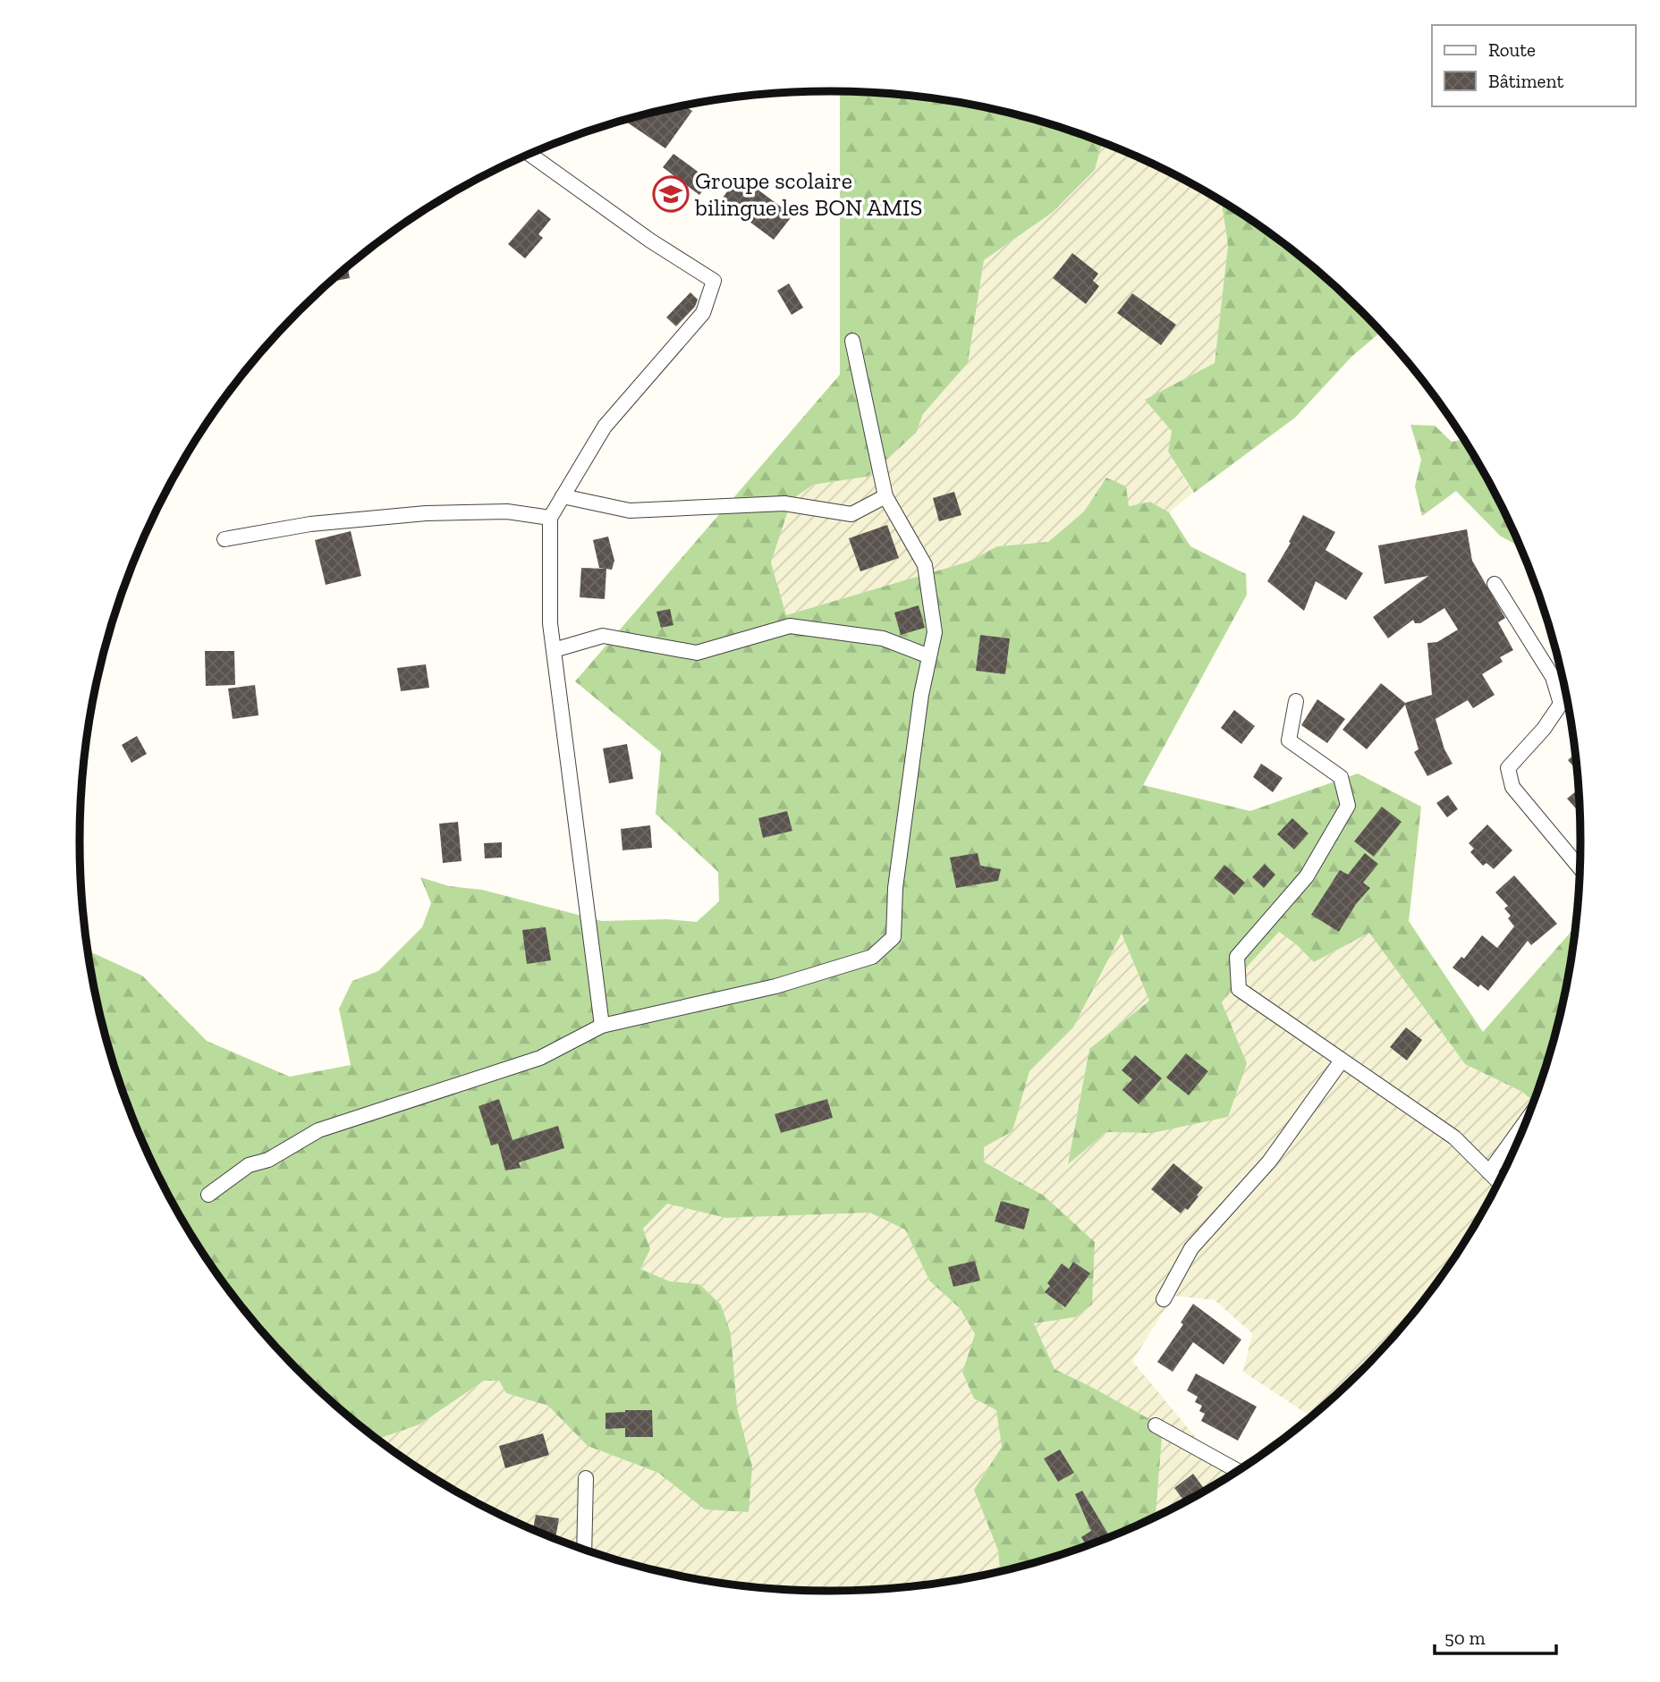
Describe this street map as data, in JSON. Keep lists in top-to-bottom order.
{
  "places": {
    "school or university": ["Groupe scolaire bilingue les BON AMIS"]
  },
  "legend": ["Route", "Bâtiment"],
  "scale_bar": "50 m"
}
